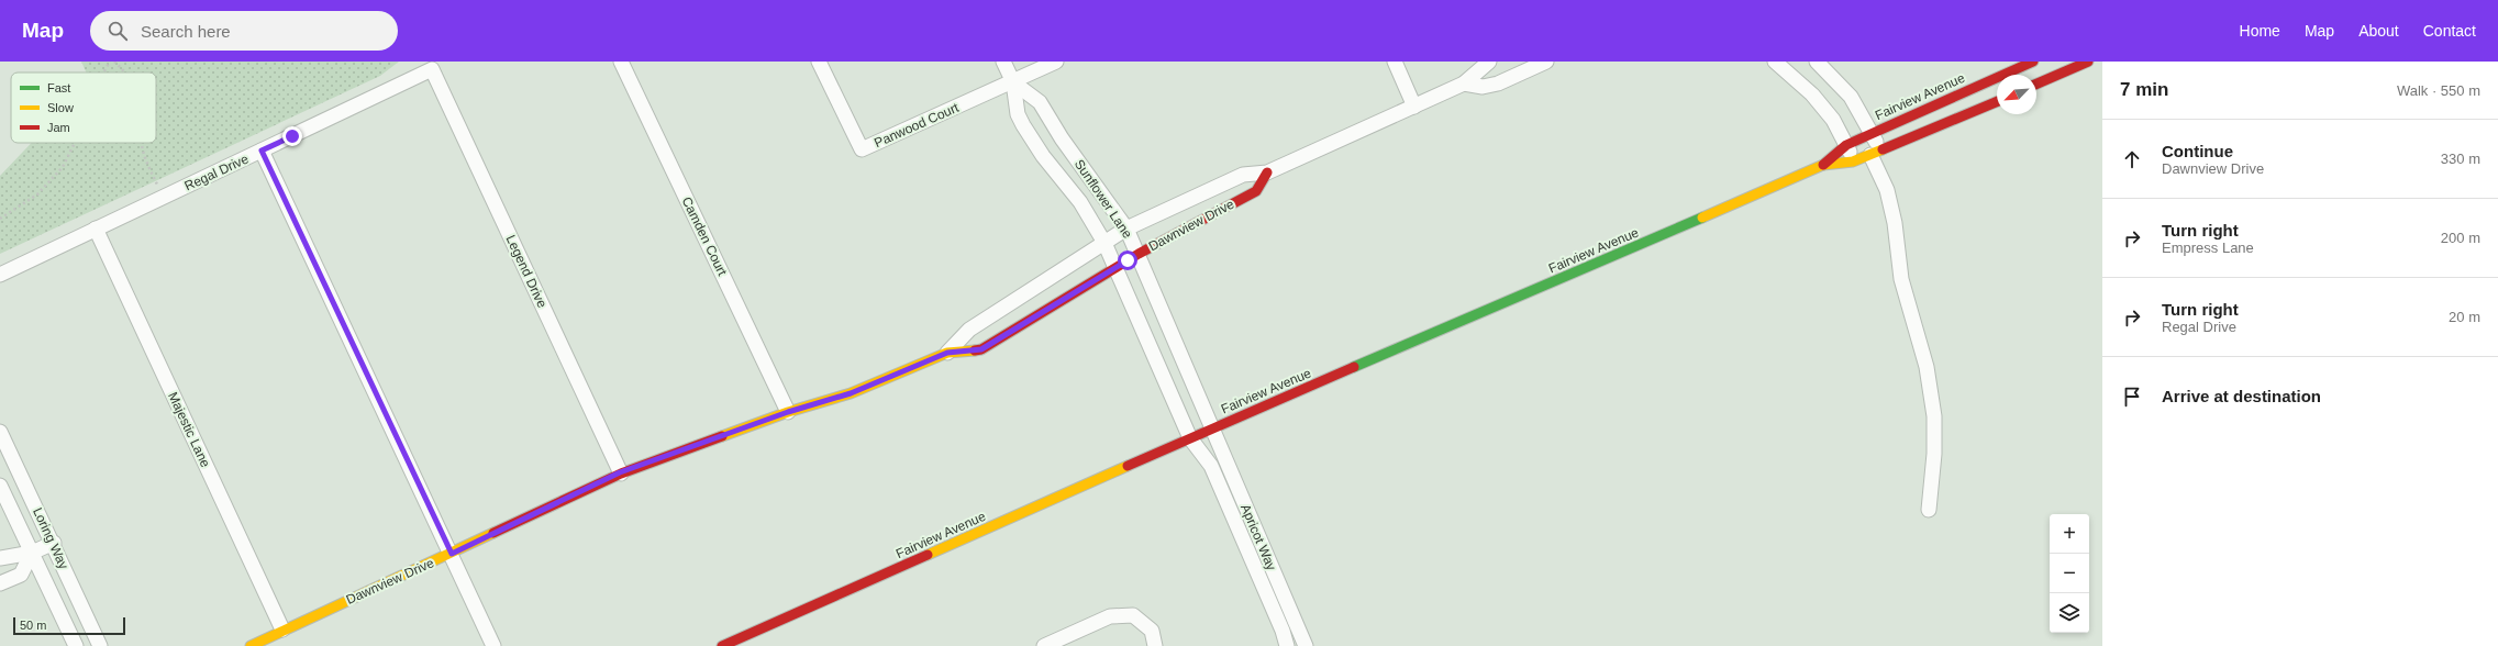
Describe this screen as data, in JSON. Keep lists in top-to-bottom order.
{
  "streets": {
    "street": [
      "Fairview Avenue",
      "Panwood Court",
      "Regal Drive",
      "Sunflower Lane",
      "Dawnview Drive",
      "Camden Court",
      "Legend Drive",
      "Majestic Lane",
      "Apricot Way",
      "Loring Way"
    ]
  },
  "crossings": [
    ["Fairview Avenue", "Sunflower Lane"],
    ["Fairview Avenue", "Apricot Way"],
    ["Panwood Court", "Sunflower Lane"],
    ["Regal Drive", "Legend Drive"],
    ["Regal Drive", "Majestic Lane"],
    ["Sunflower Lane", "Dawnview Drive"],
    ["Sunflower Lane", "Apricot Way"],
    ["Dawnview Drive", "Camden Court"],
    ["Dawnview Drive", "Legend Drive"],
    ["Dawnview Drive", "Majestic Lane"]
  ],
  "legend": ["Fast", "Slow", "Jam"],
  "scale_bar": "50 m",
  "north": "bottom left",
  "page": {
    "header": "Map",
    "search": "Search here",
    "nav": [
      "Home",
      "Map",
      "About",
      "Contact"
    ],
    "heading": ["7 min", "Walk · 550 m"],
    "list": [
      ["Continue", "Dawnview Drive", "330 m"],
      ["Turn right", "Empress Lane", "200 m"],
      ["Turn right", "Regal Drive", "20 m"],
      "Arrive at destination"
    ],
    "map_buttons": ["+", "−"],
    "scale": "50 m"
  }
}
